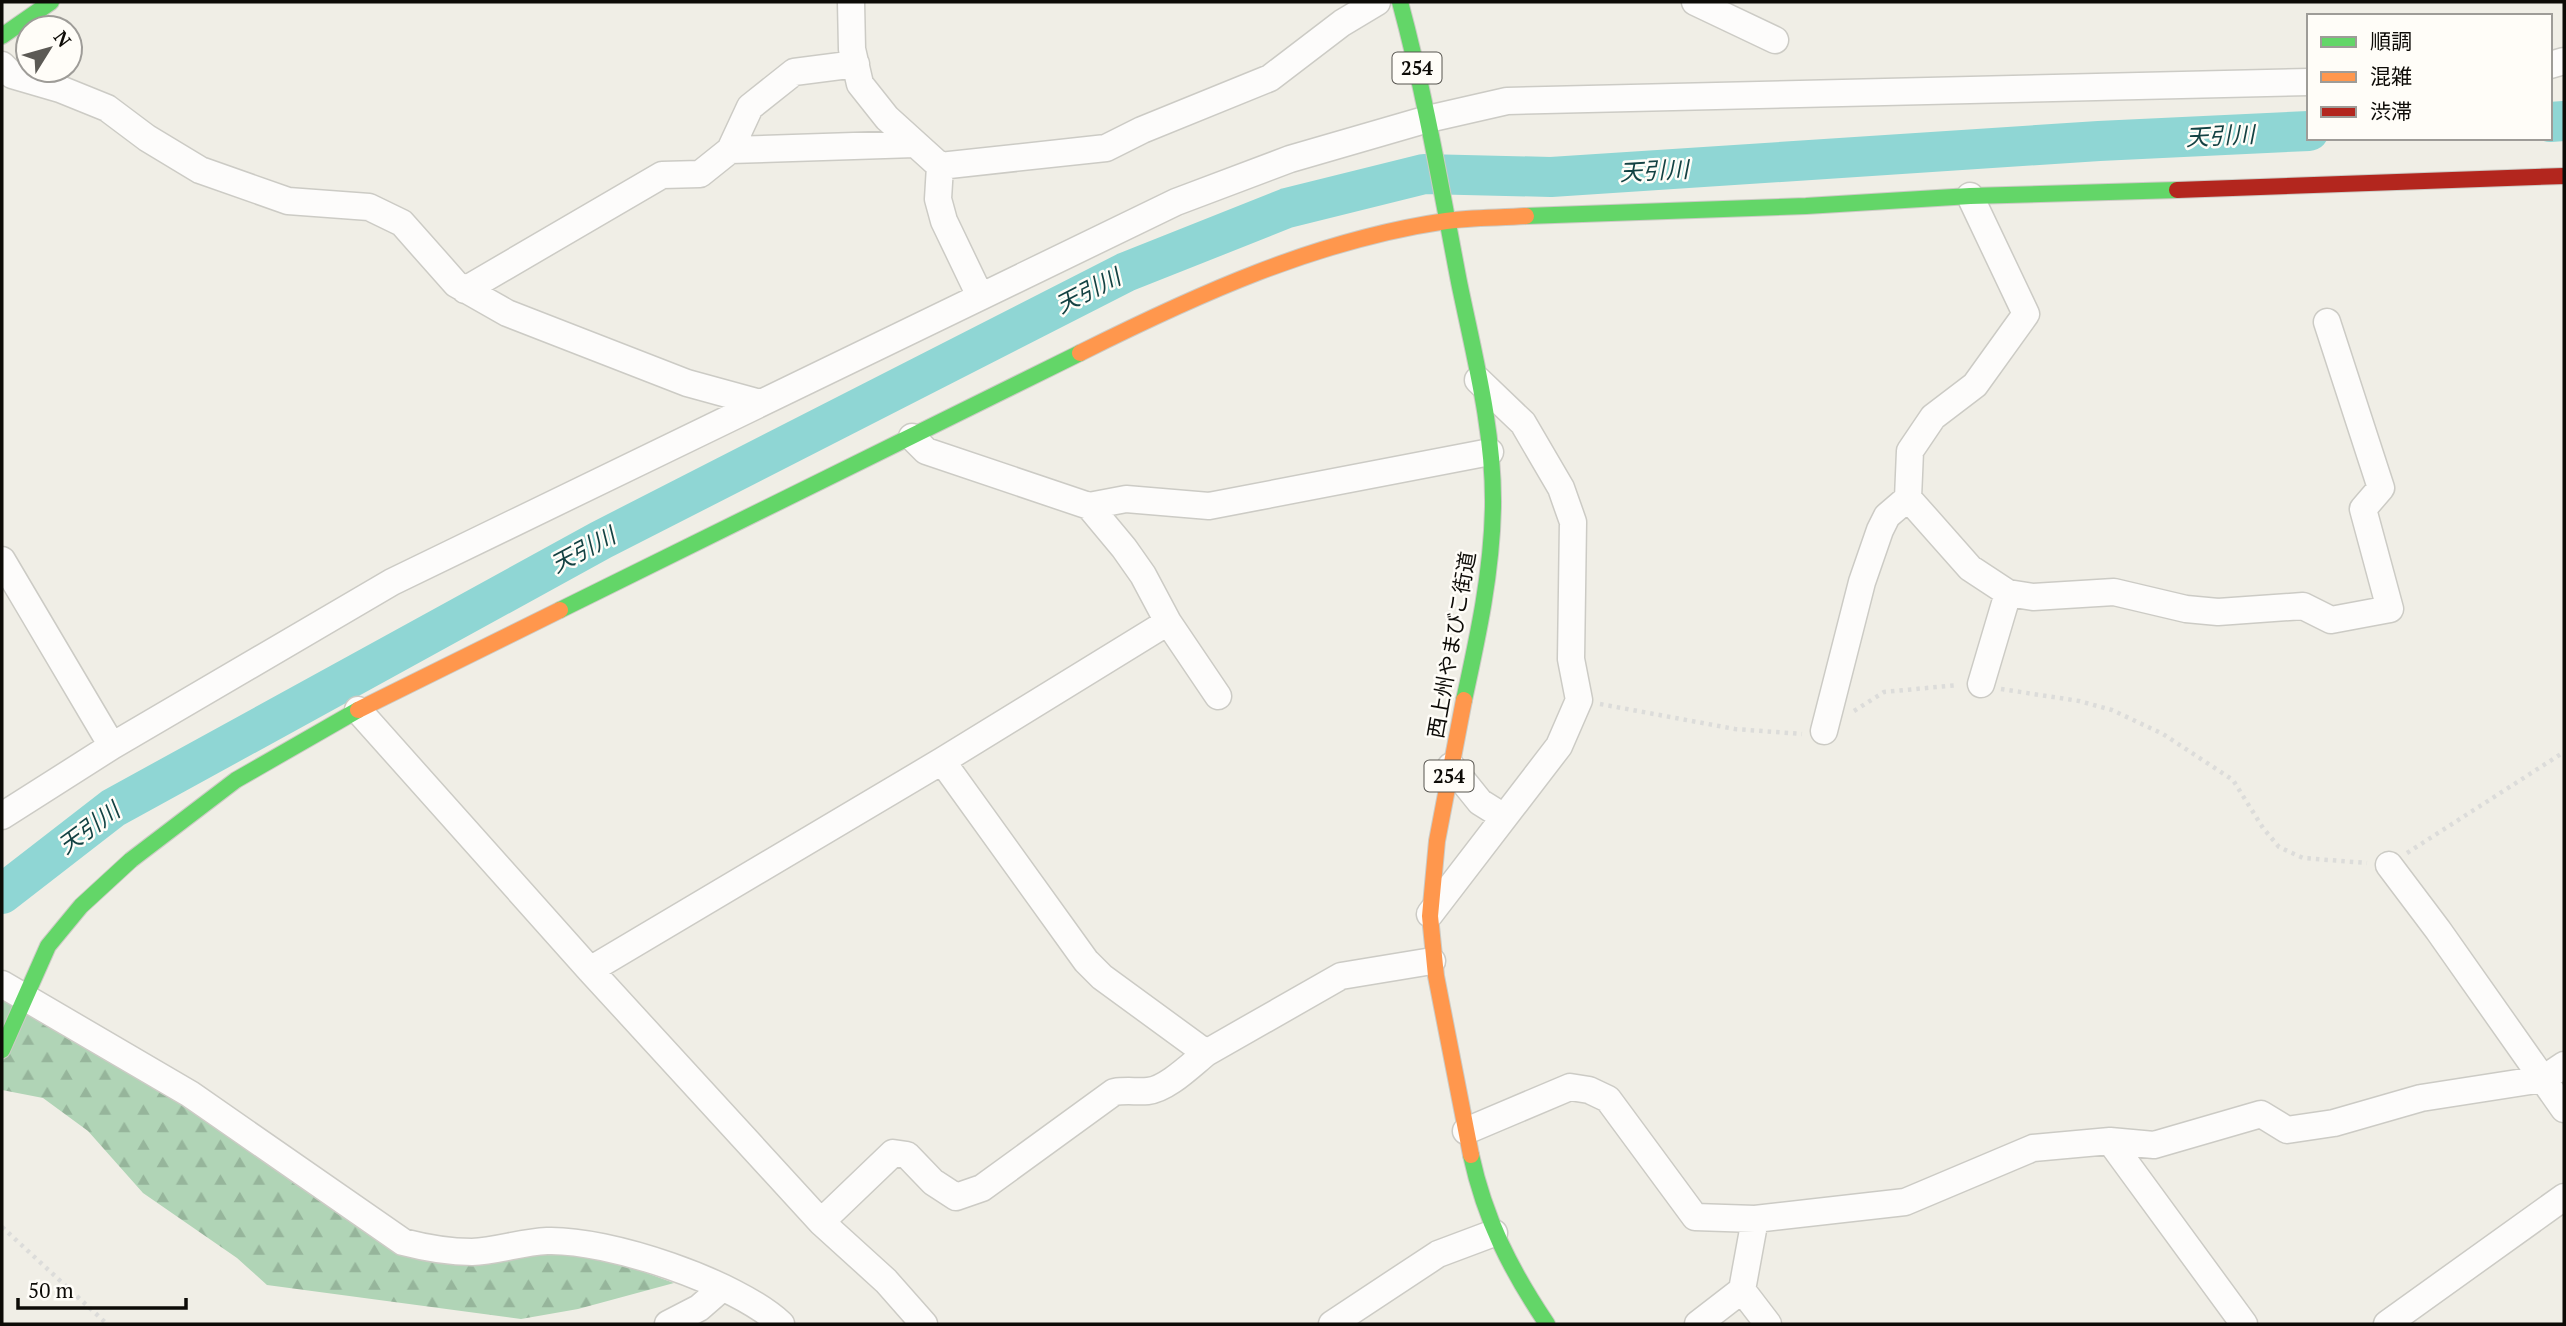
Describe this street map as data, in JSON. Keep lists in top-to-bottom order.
{
  "streets": {
    "main road": ["254", "西上州やまびこ街道"]
  },
  "water": ["天引川"],
  "legend": ["順調", "混雑", "渋滞"],
  "scale_bar": "50 m",
  "north": "top right"
}
